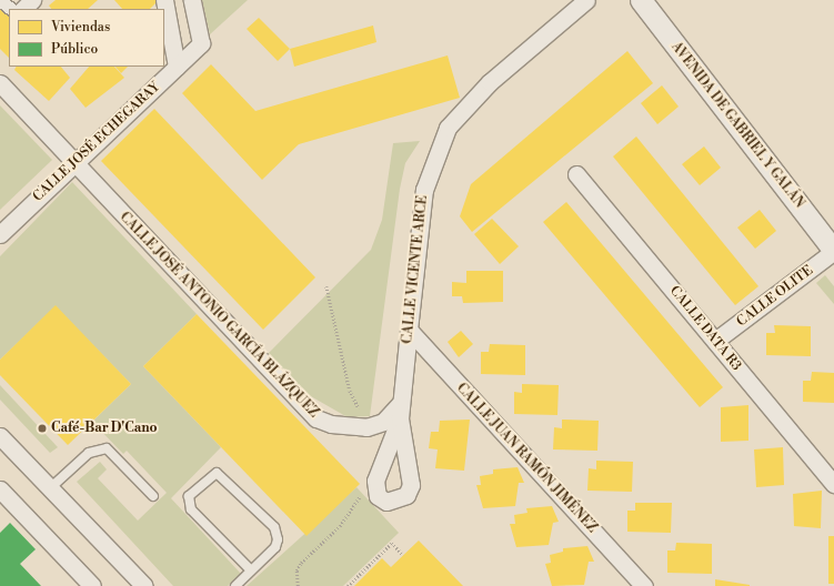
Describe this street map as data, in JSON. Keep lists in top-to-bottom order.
{
  "streets": {
    "street": [
      "AVENIDA DE GABRIEL Y GALÁN",
      "CALLE JOSÉ ECHEGARAY",
      "CALLE VICENTE ARCE",
      "CALLE OLITE",
      "CALLE JOSÉ ANTONIO GARCÍA BLÁZQUEZ",
      "CALLE DATA R3",
      "CALLE JUAN RAMÓN JIMÉNEZ"
    ]
  },
  "crossings": [
    ["AVENIDA DE GABRIEL Y GALÁN", "CALLE OLITE"],
    ["CALLE JOSÉ ECHEGARAY", "CALLE JOSÉ ANTONIO GARCÍA BLÁZQUEZ"],
    ["CALLE VICENTE ARCE", "CALLE JOSÉ ANTONIO GARCÍA BLÁZQUEZ"],
    ["CALLE VICENTE ARCE", "CALLE JUAN RAMÓN JIMÉNEZ"],
    ["CALLE OLITE", "CALLE DATA R3"]
  ],
  "places": ["Café-Bar D'Cano"],
  "legend": ["Viviendas", "Público"]
}
